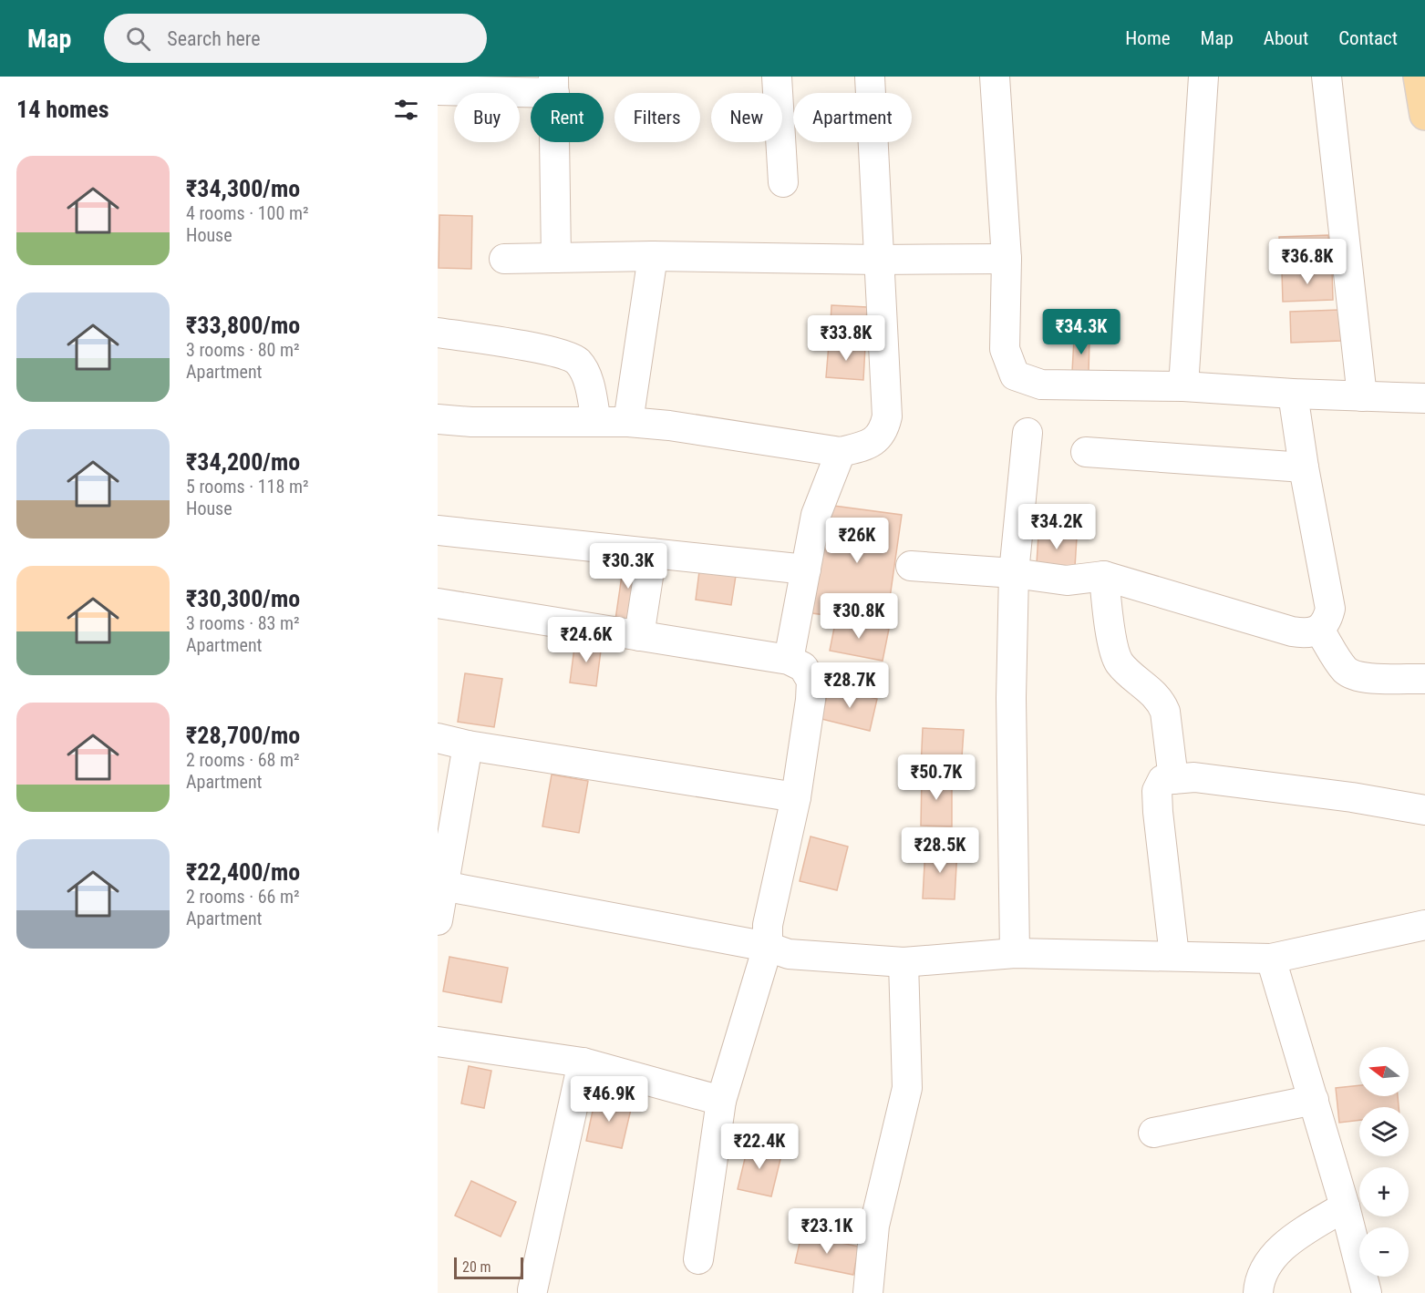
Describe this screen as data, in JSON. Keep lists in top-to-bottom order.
{
  "scale_bar": "20 m",
  "north": "left",
  "page": {
    "header": "Map",
    "search": "Search here",
    "nav": [
      "Home",
      "Map",
      "About",
      "Contact"
    ],
    "heading": "14 homes",
    "chip": [
      "Buy",
      "Rent",
      "Filters",
      "New",
      "Apartment"
    ],
    "list": [
      {
        "name": "₹34,300/mo",
        "note": "4 rooms · 100 m² · House"
      },
      {
        "name": "₹33,800/mo",
        "note": "3 rooms · 80 m² · Apartment"
      },
      {
        "name": "₹34,200/mo",
        "note": "5 rooms · 118 m² · House"
      },
      {
        "name": "₹30,300/mo",
        "note": "3 rooms · 83 m² · Apartment"
      },
      {
        "name": "₹28,700/mo",
        "note": "2 rooms · 68 m² · Apartment"
      },
      {
        "name": "₹22,400/mo",
        "note": "2 rooms · 66 m² · Apartment"
      }
    ],
    "price": [
      "₹36.8K",
      "₹34.3K",
      "₹33.8K",
      "₹34.2K",
      "₹26K",
      "₹30.3K",
      "₹30.8K",
      "₹24.6K",
      "₹28.7K",
      "₹50.7K",
      "₹28.5K",
      "₹46.9K",
      "₹22.4K",
      "₹23.1K"
    ],
    "map_buttons": ["+", "−"],
    "scale": "20 m"
  }
}
